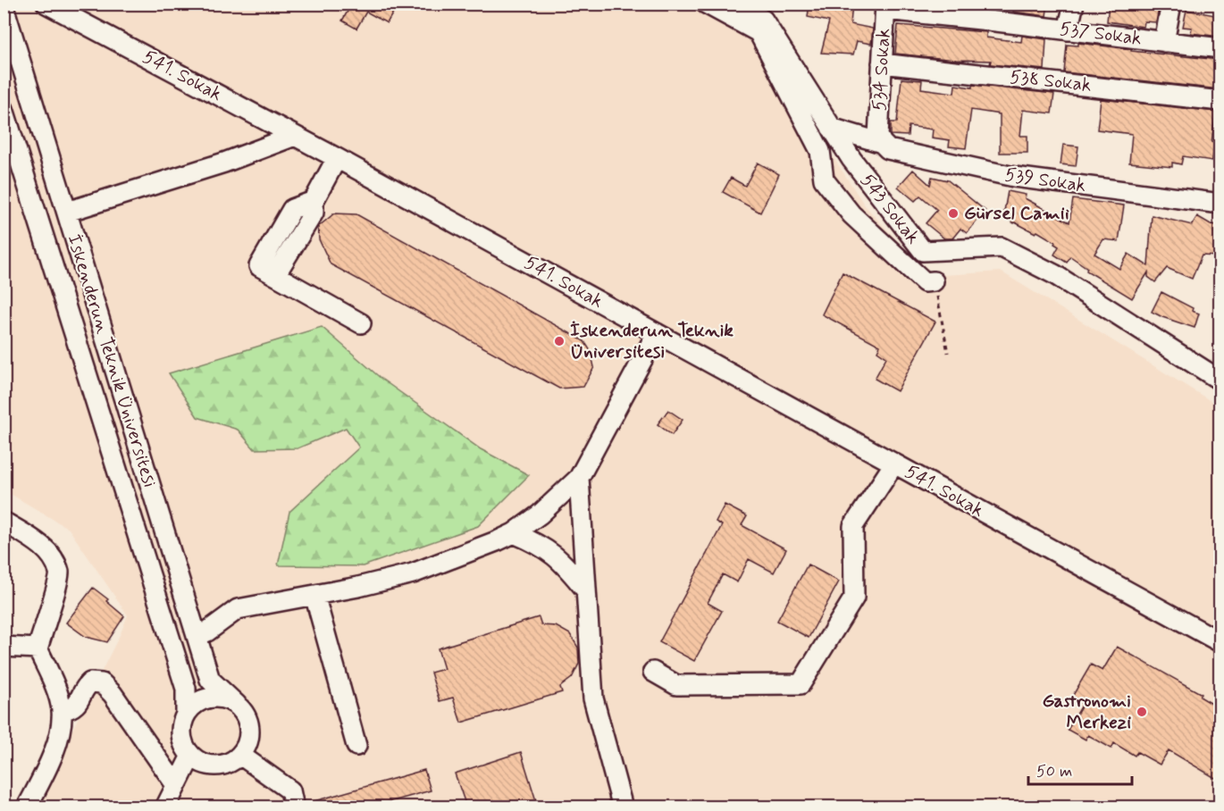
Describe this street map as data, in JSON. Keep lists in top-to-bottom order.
{
  "streets": {
    "street": [
      "537 Sokak",
      "534 Sokak",
      "541. Sokak",
      "538 Sokak",
      "539 Sokak",
      "543 Sokak",
      "İskenderun Teknik Üniversitesi"
    ]
  },
  "crossings": [
    ["537 Sokak", "534 Sokak"],
    ["534 Sokak", "538 Sokak"],
    ["534 Sokak", "539 Sokak"],
    ["539 Sokak", "543 Sokak"]
  ],
  "places": ["Gürsel Camii", "İskenderun Teknik Üniversitesi", "Gastronomi Merkezi"],
  "scale_bar": "50 m"
}
